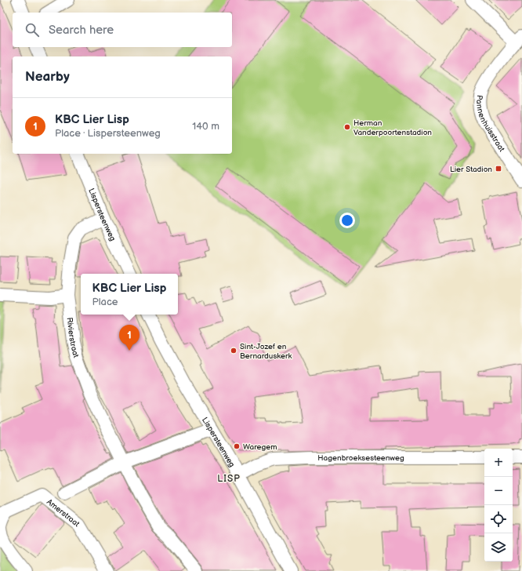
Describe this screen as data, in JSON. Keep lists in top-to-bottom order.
{
  "streets": {
    "street": [
      "Pannenhuisstraat",
      "Lispersteenweg",
      "Rivierstraat",
      "Hagenbroeksesteenweg",
      "Amerstraat"
    ]
  },
  "crossings": [
    ["Lispersteenweg", "Rivierstraat"],
    ["Lispersteenweg", "Hagenbroeksesteenweg"]
  ],
  "districts": ["LISP"],
  "places": {
    "other": ["Herman Vanderpoortenstadion", "Sint-Jozef en Bernarduskerk", "Waregem"],
    "transit": ["Lier Stadion"]
  },
  "page": {
    "search": "Search here",
    "heading": "Nearby",
    "list": [
      {
        "mark": "1",
        "name": "KBC Lier Lisp",
        "note": "Place · Lispersteenweg",
        "value": "140 m"
      }
    ],
    "popup": ["KBC Lier Lisp", "Place"],
    "pins": "1",
    "map_buttons": ["+", "−"]
  }
}
